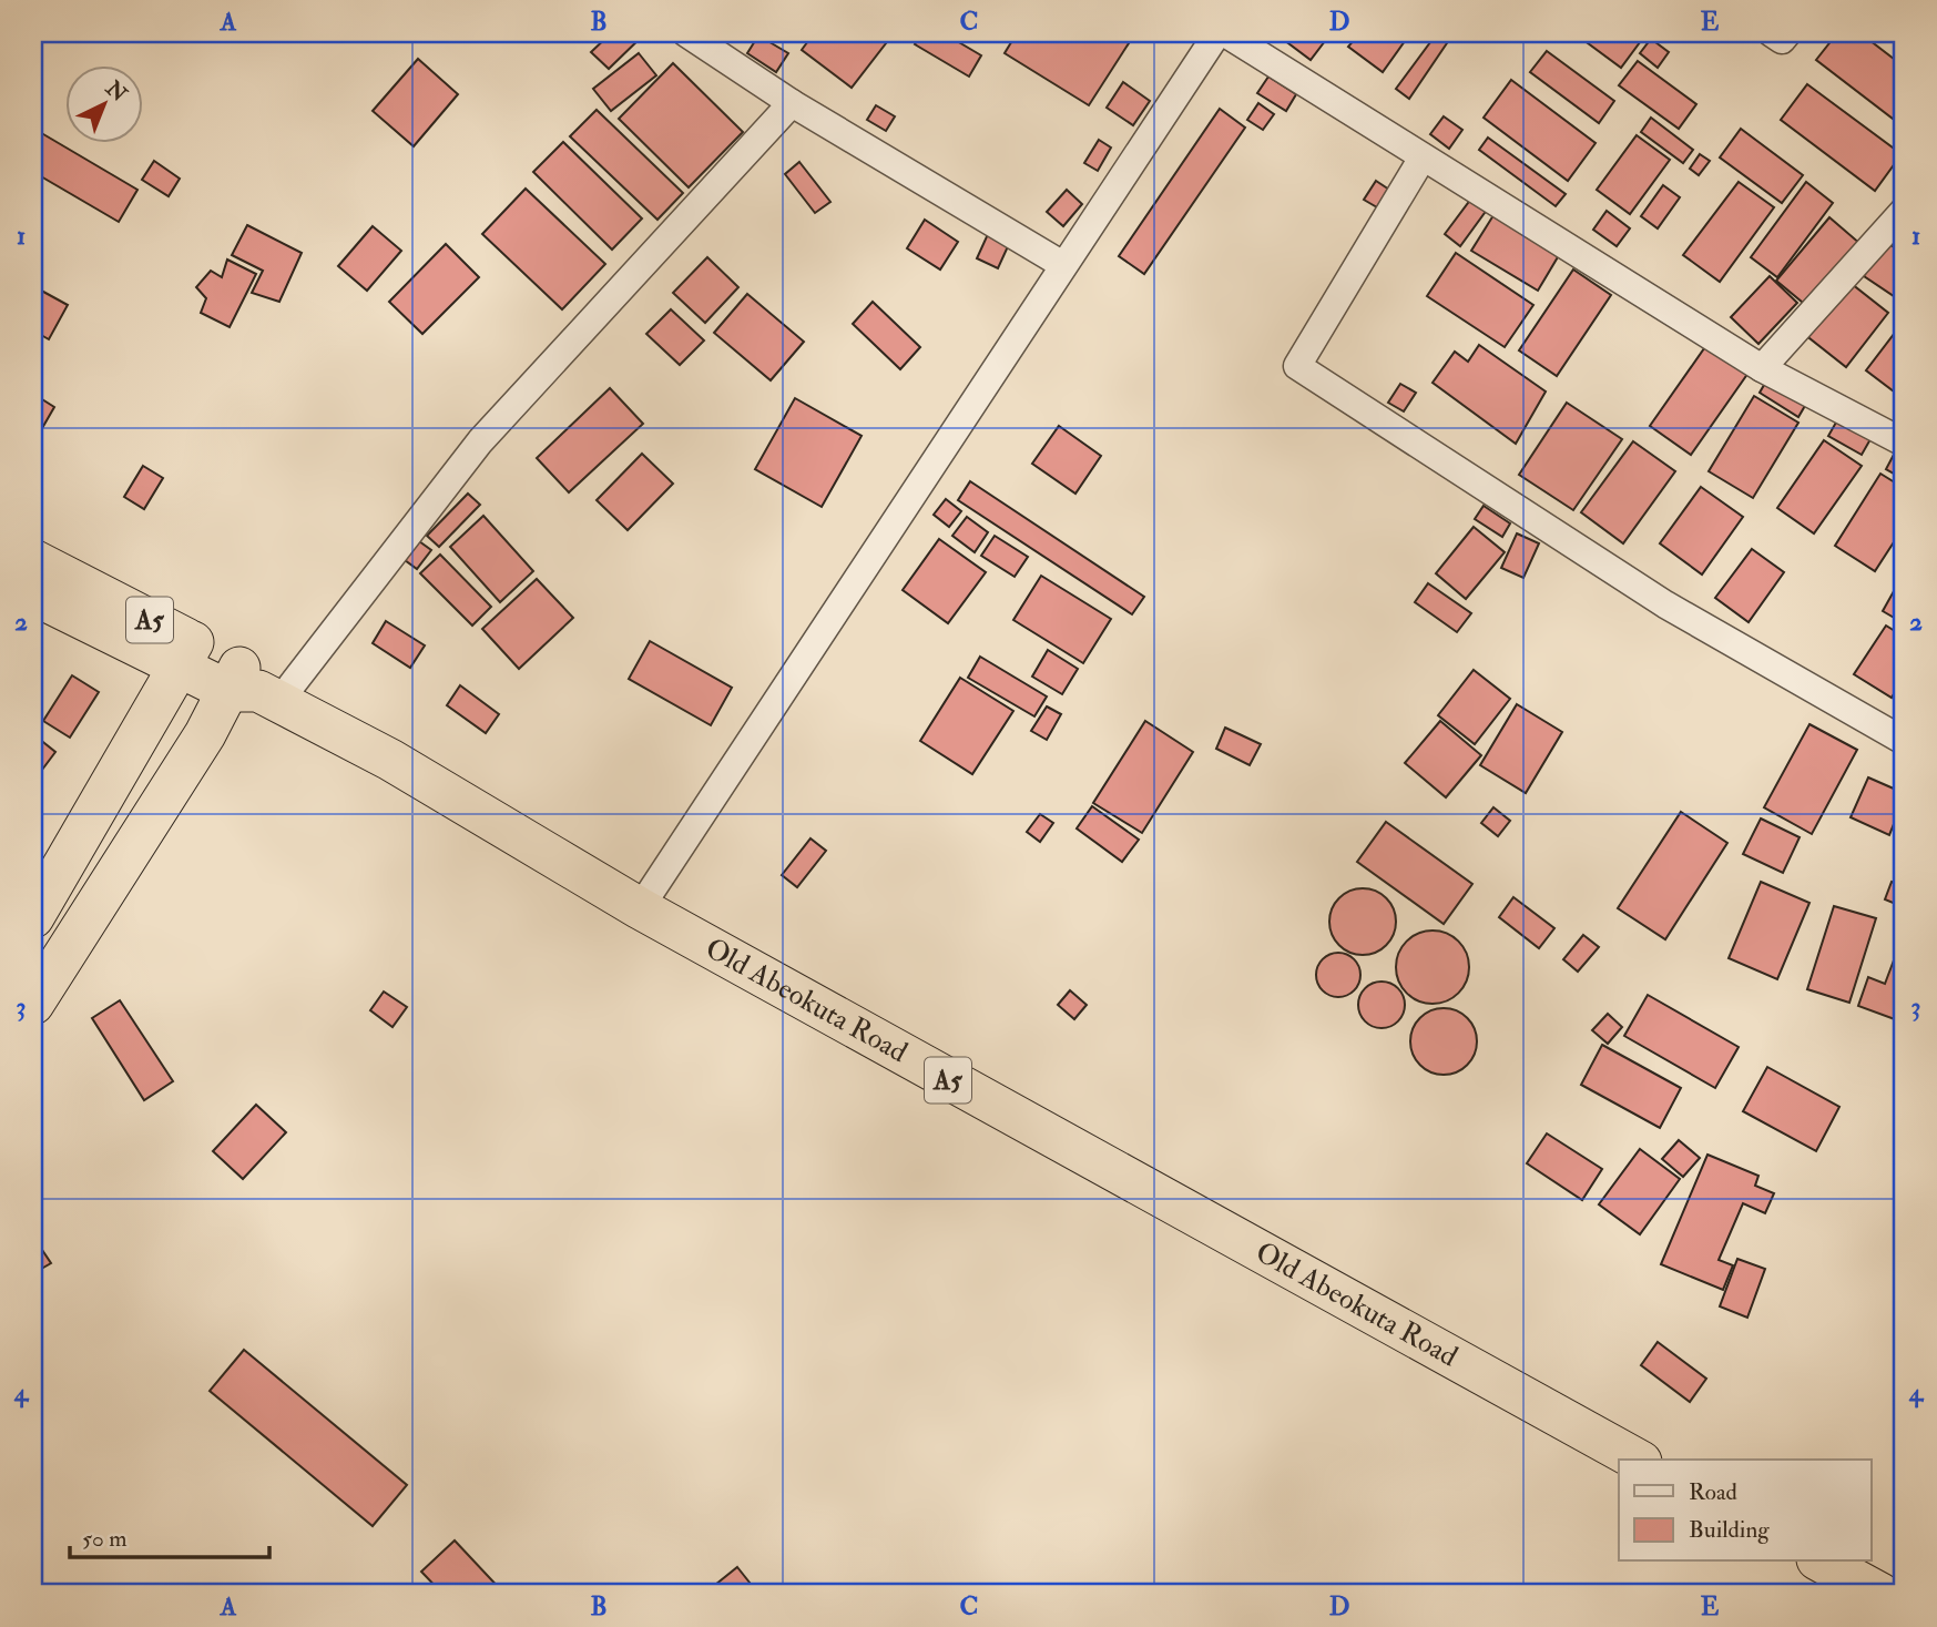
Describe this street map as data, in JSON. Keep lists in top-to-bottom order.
{
  "streets": {
    "highway": ["A5", "Old Abeokuta Road"]
  },
  "legend": ["Road", "Building"],
  "scale_bar": "50 m",
  "north": "top right",
  "grid": {
    "columns": [
      "A",
      "B",
      "C",
      "D",
      "E"
    ],
    "rows": [
      "1",
      "2",
      "3",
      "4"
    ]
  }
}
